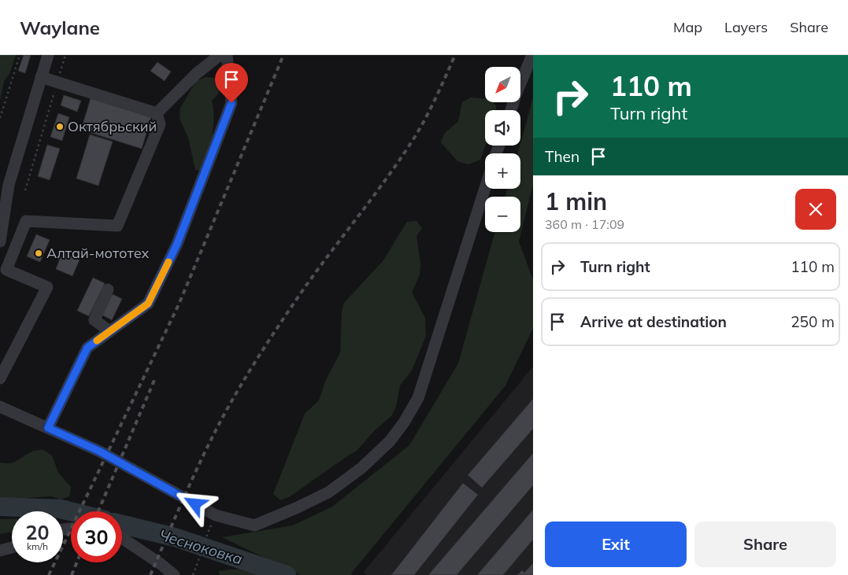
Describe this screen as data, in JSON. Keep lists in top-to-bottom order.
{
  "water": ["Чесноковка"],
  "places": ["Октябрьский", "Алтай-мототех"],
  "north": "bottom left",
  "page": {
    "header": "Waylane",
    "nav": ["Map", "Layers", "Share"],
    "turn": ["110 m", "Turn right"],
    "map_buttons": ["+", "−"],
    "then": "Then",
    "heading": ["1 min", "360 m · 17:09"],
    "list": [
      {
        "name": "Turn right",
        "value": "110 m"
      },
      {
        "name": "Arrive at destination",
        "value": "250 m"
      }
    ],
    "speed": "20 km/h",
    "limit": "30",
    "buttons": ["Exit", "Share"]
  }
}
